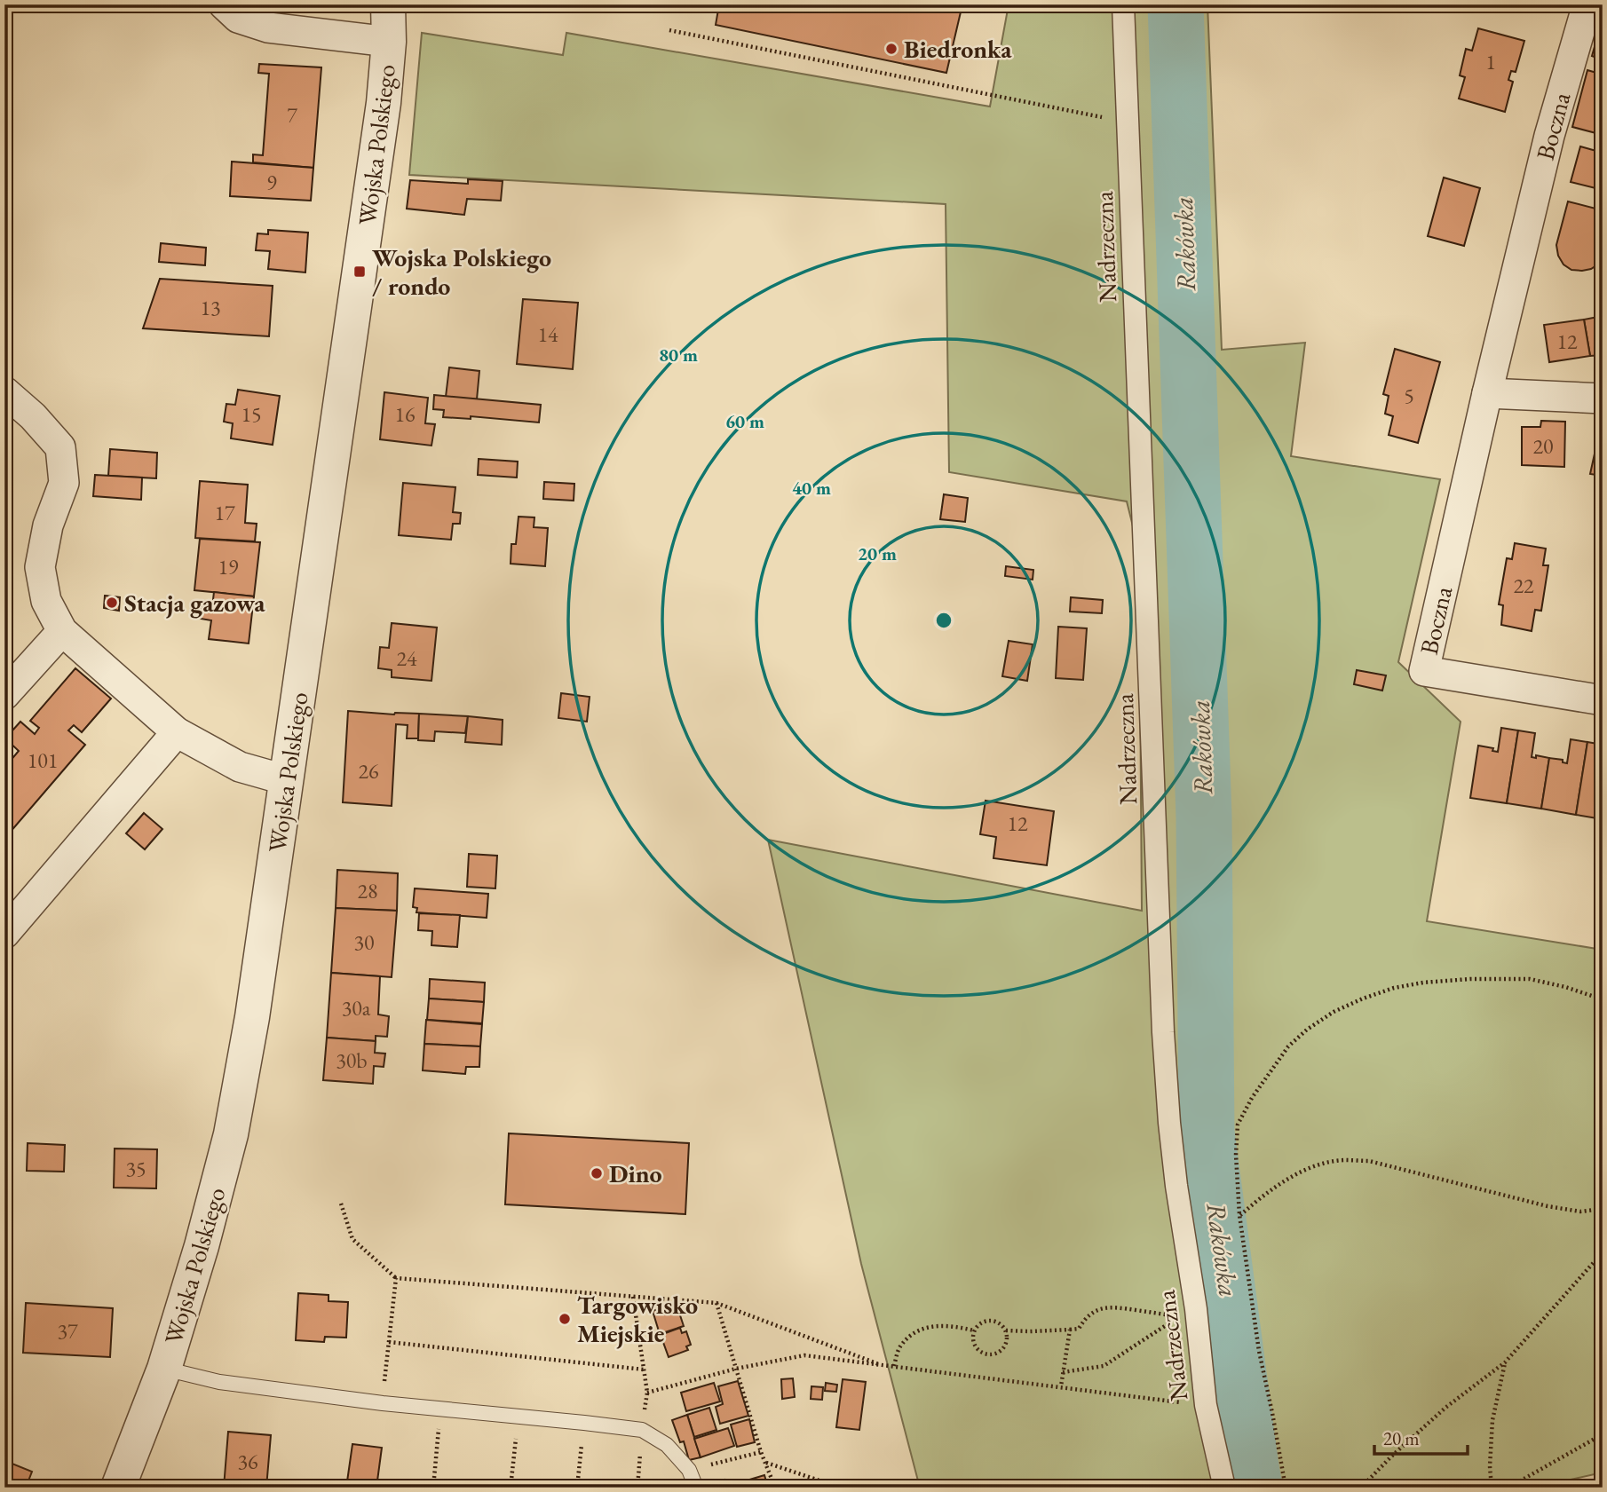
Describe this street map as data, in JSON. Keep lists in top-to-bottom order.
{
  "streets": {
    "street": ["Boczna", "Wojska Polskiego", "Nadrzeczna"]
  },
  "water": ["Rakówka"],
  "places": {
    "other": [
      "Biedronka",
      "Stacja gazowa",
      "Dino",
      "Targowisko Miejskie"
    ],
    "transit": ["Wojska Polskiego / rondo"]
  },
  "house_numbers": [
    "1",
    "7",
    "9",
    "13",
    "14",
    "12",
    "5",
    "15",
    "16",
    "20",
    "17",
    "19",
    "22",
    "24",
    "101",
    "26",
    "12",
    "28",
    "30",
    "30a",
    "30b",
    "35",
    "37",
    "36"
  ],
  "scale_bar": "20 m",
  "rings": [
    "80 m",
    "60 m",
    "40 m",
    "20 m"
  ]
}
